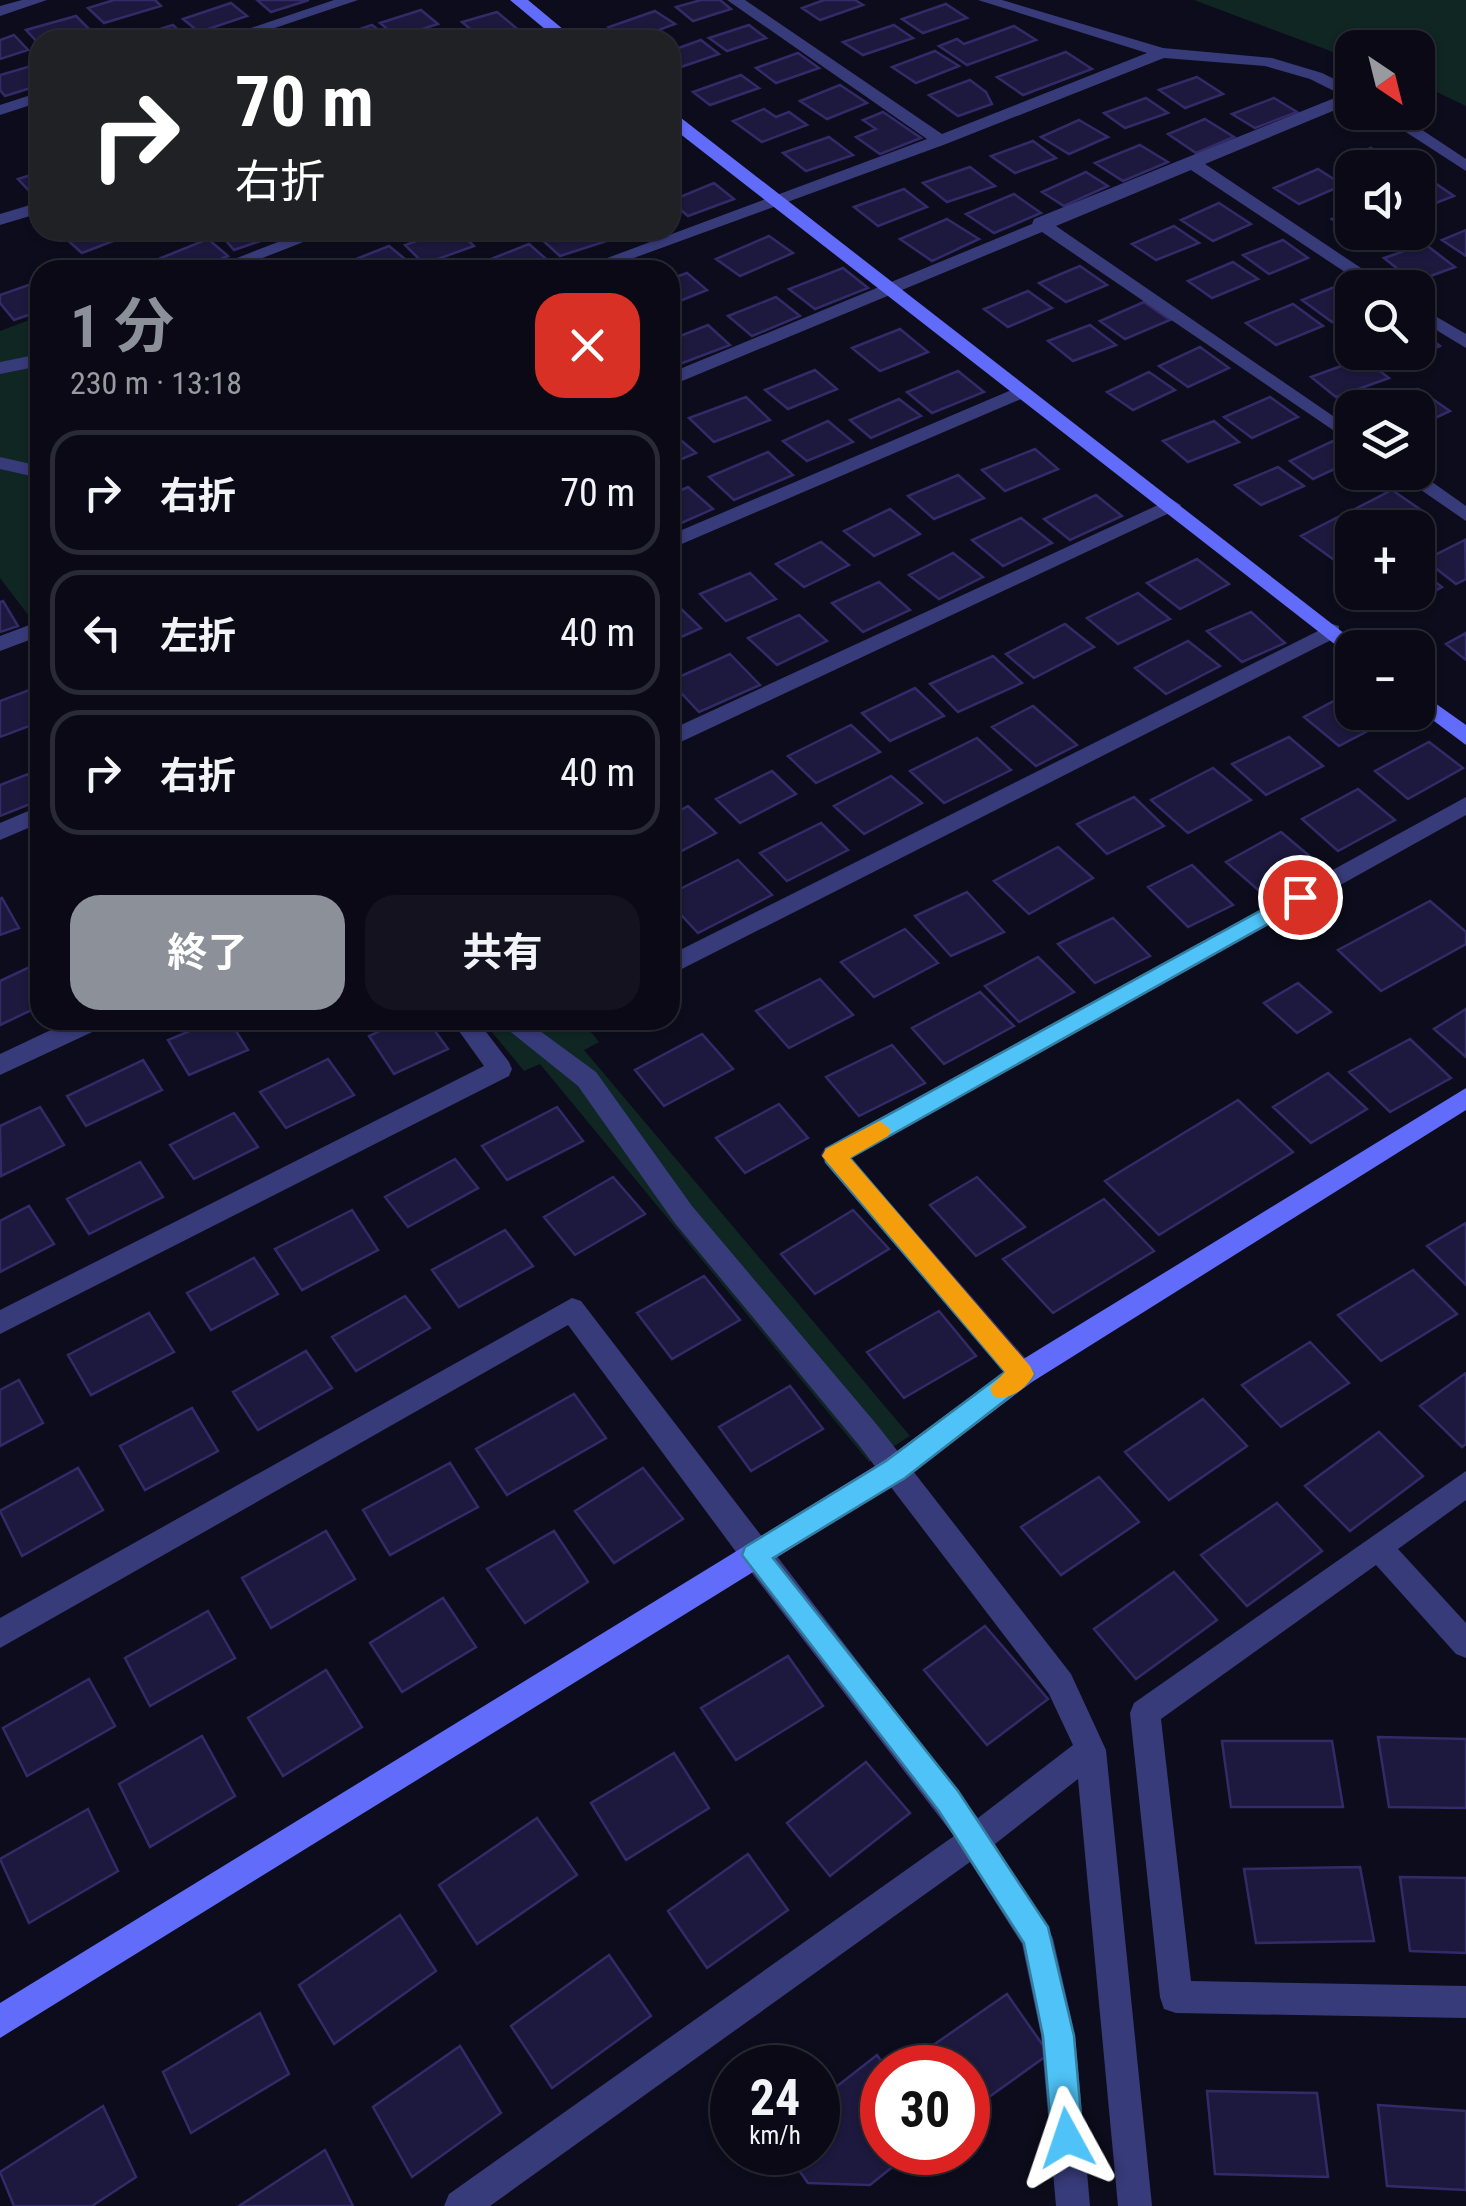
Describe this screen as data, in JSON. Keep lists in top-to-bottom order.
{
  "north": "bottom right",
  "page": {
    "map_buttons": ["+", "−"],
    "turn": ["70 m", "右折"],
    "heading": ["1 分", "230 m · 13:18"],
    "list": [
      {
        "name": "右折",
        "value": "70 m"
      },
      {
        "name": "左折",
        "value": "40 m"
      },
      {
        "name": "右折",
        "value": "40 m"
      }
    ],
    "buttons": ["終了", "共有"],
    "speed": "24 km/h",
    "limit": "30"
  }
}
